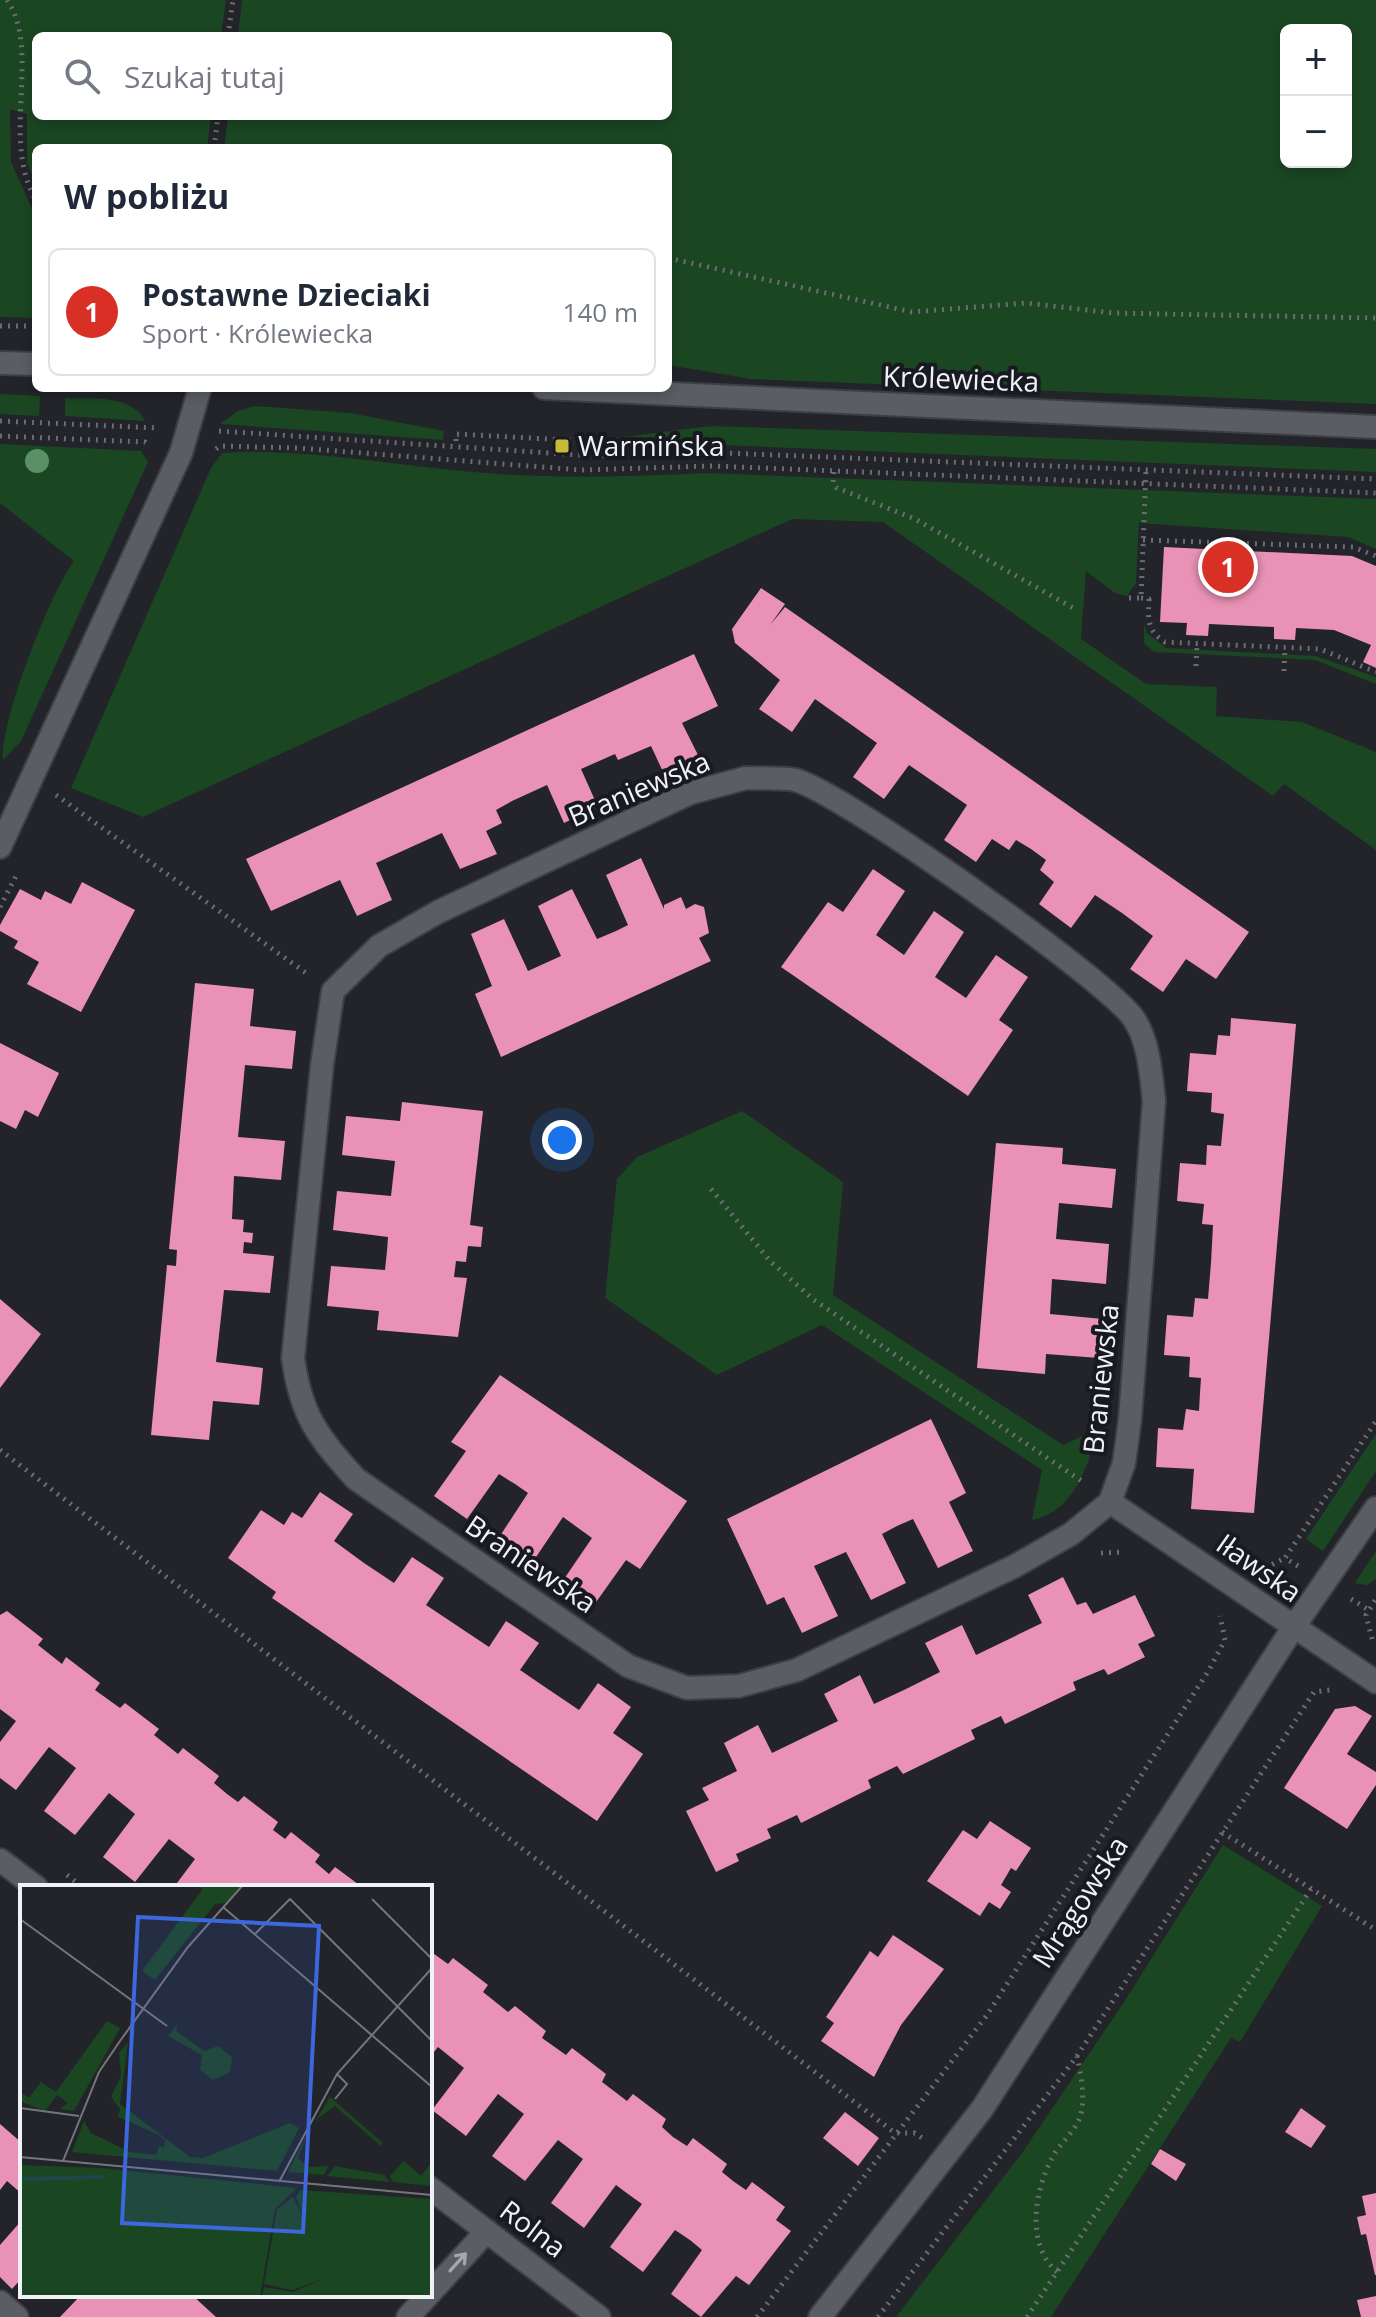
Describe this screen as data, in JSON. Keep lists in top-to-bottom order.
{
  "streets": {
    "street": [
      "Królewiecka",
      "Braniewska",
      "Iławska",
      "Mrągowska",
      "Rolna"
    ]
  },
  "crossings": [
    ["Braniewska", "Iławska"],
    ["Iławska", "Mrągowska"]
  ],
  "places": {
    "transit": ["Warmińska"]
  },
  "page": {
    "map_buttons": ["+", "−"],
    "search": "Szukaj tutaj",
    "heading": "W pobliżu",
    "list": [
      {
        "mark": "1",
        "name": "Postawne Dzieciaki",
        "note": "Sport · Królewiecka",
        "value": "140 m"
      }
    ],
    "pins": "1"
  }
}
